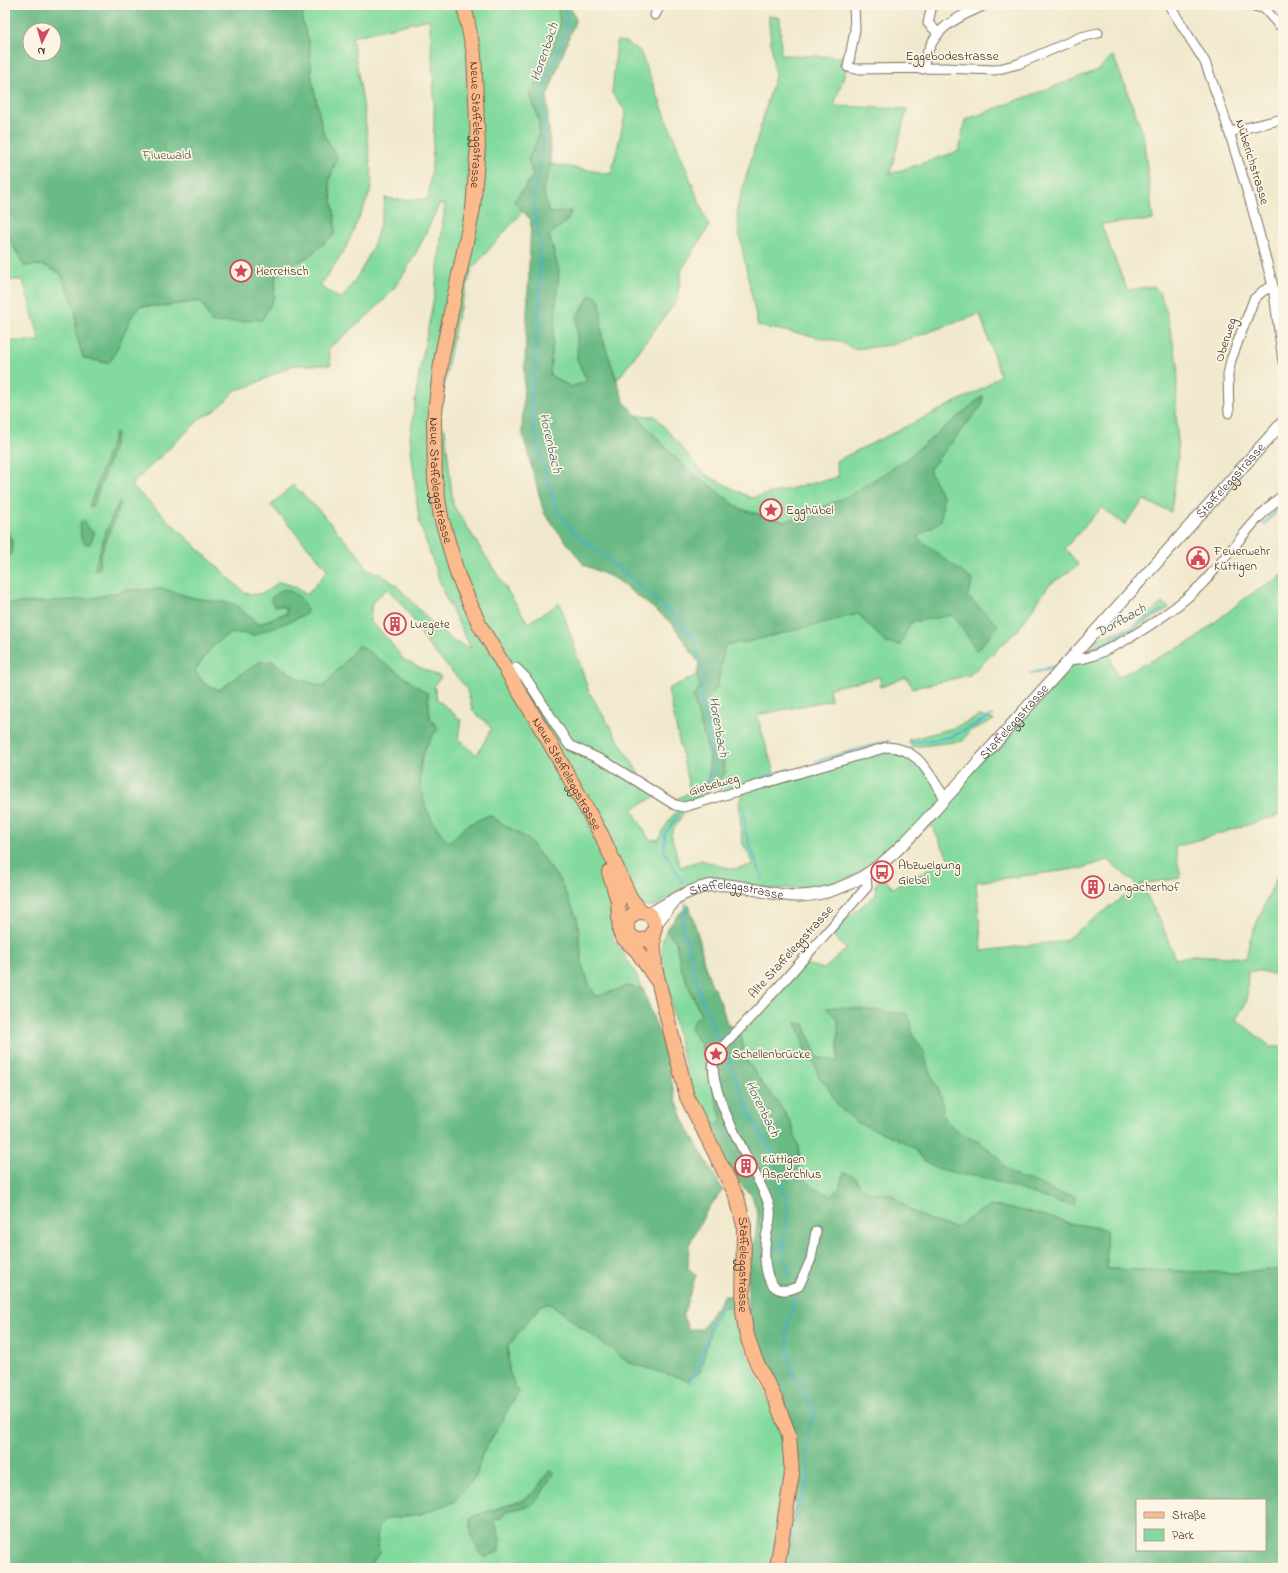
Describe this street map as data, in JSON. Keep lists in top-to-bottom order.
{
  "streets": {
    "main road": ["Neue Staffeleggstrasse", "Staffeleggstrasse"],
    "street": [
      "Eggebodestrasse",
      "Nüberichstrasse",
      "Oberweg",
      "Giebelweg",
      "Alte Staffeleggstrasse"
    ]
  },
  "crossings": [
    ["Neue Staffeleggstrasse", "Staffeleggstrasse"],
    ["Nüberichstrasse", "Oberweg"],
    ["Staffeleggstrasse", "Giebelweg"],
    ["Staffeleggstrasse", "Alte Staffeleggstrasse"]
  ],
  "water": ["Horenbach", "Dorfbach"],
  "parks": ["Fluewald"],
  "places": {
    "place": ["Herretisch", "Egghübel", "Schellenbrücke"],
    "public building": ["Feuerwehr Küttigen"],
    "building": ["Luegete", "Langacherhof", "Küttigen Asperchlus"],
    "bus stop": ["Abzweigung Giebel"]
  },
  "legend": ["Straße", "Park"],
  "north": "bottom"
}
